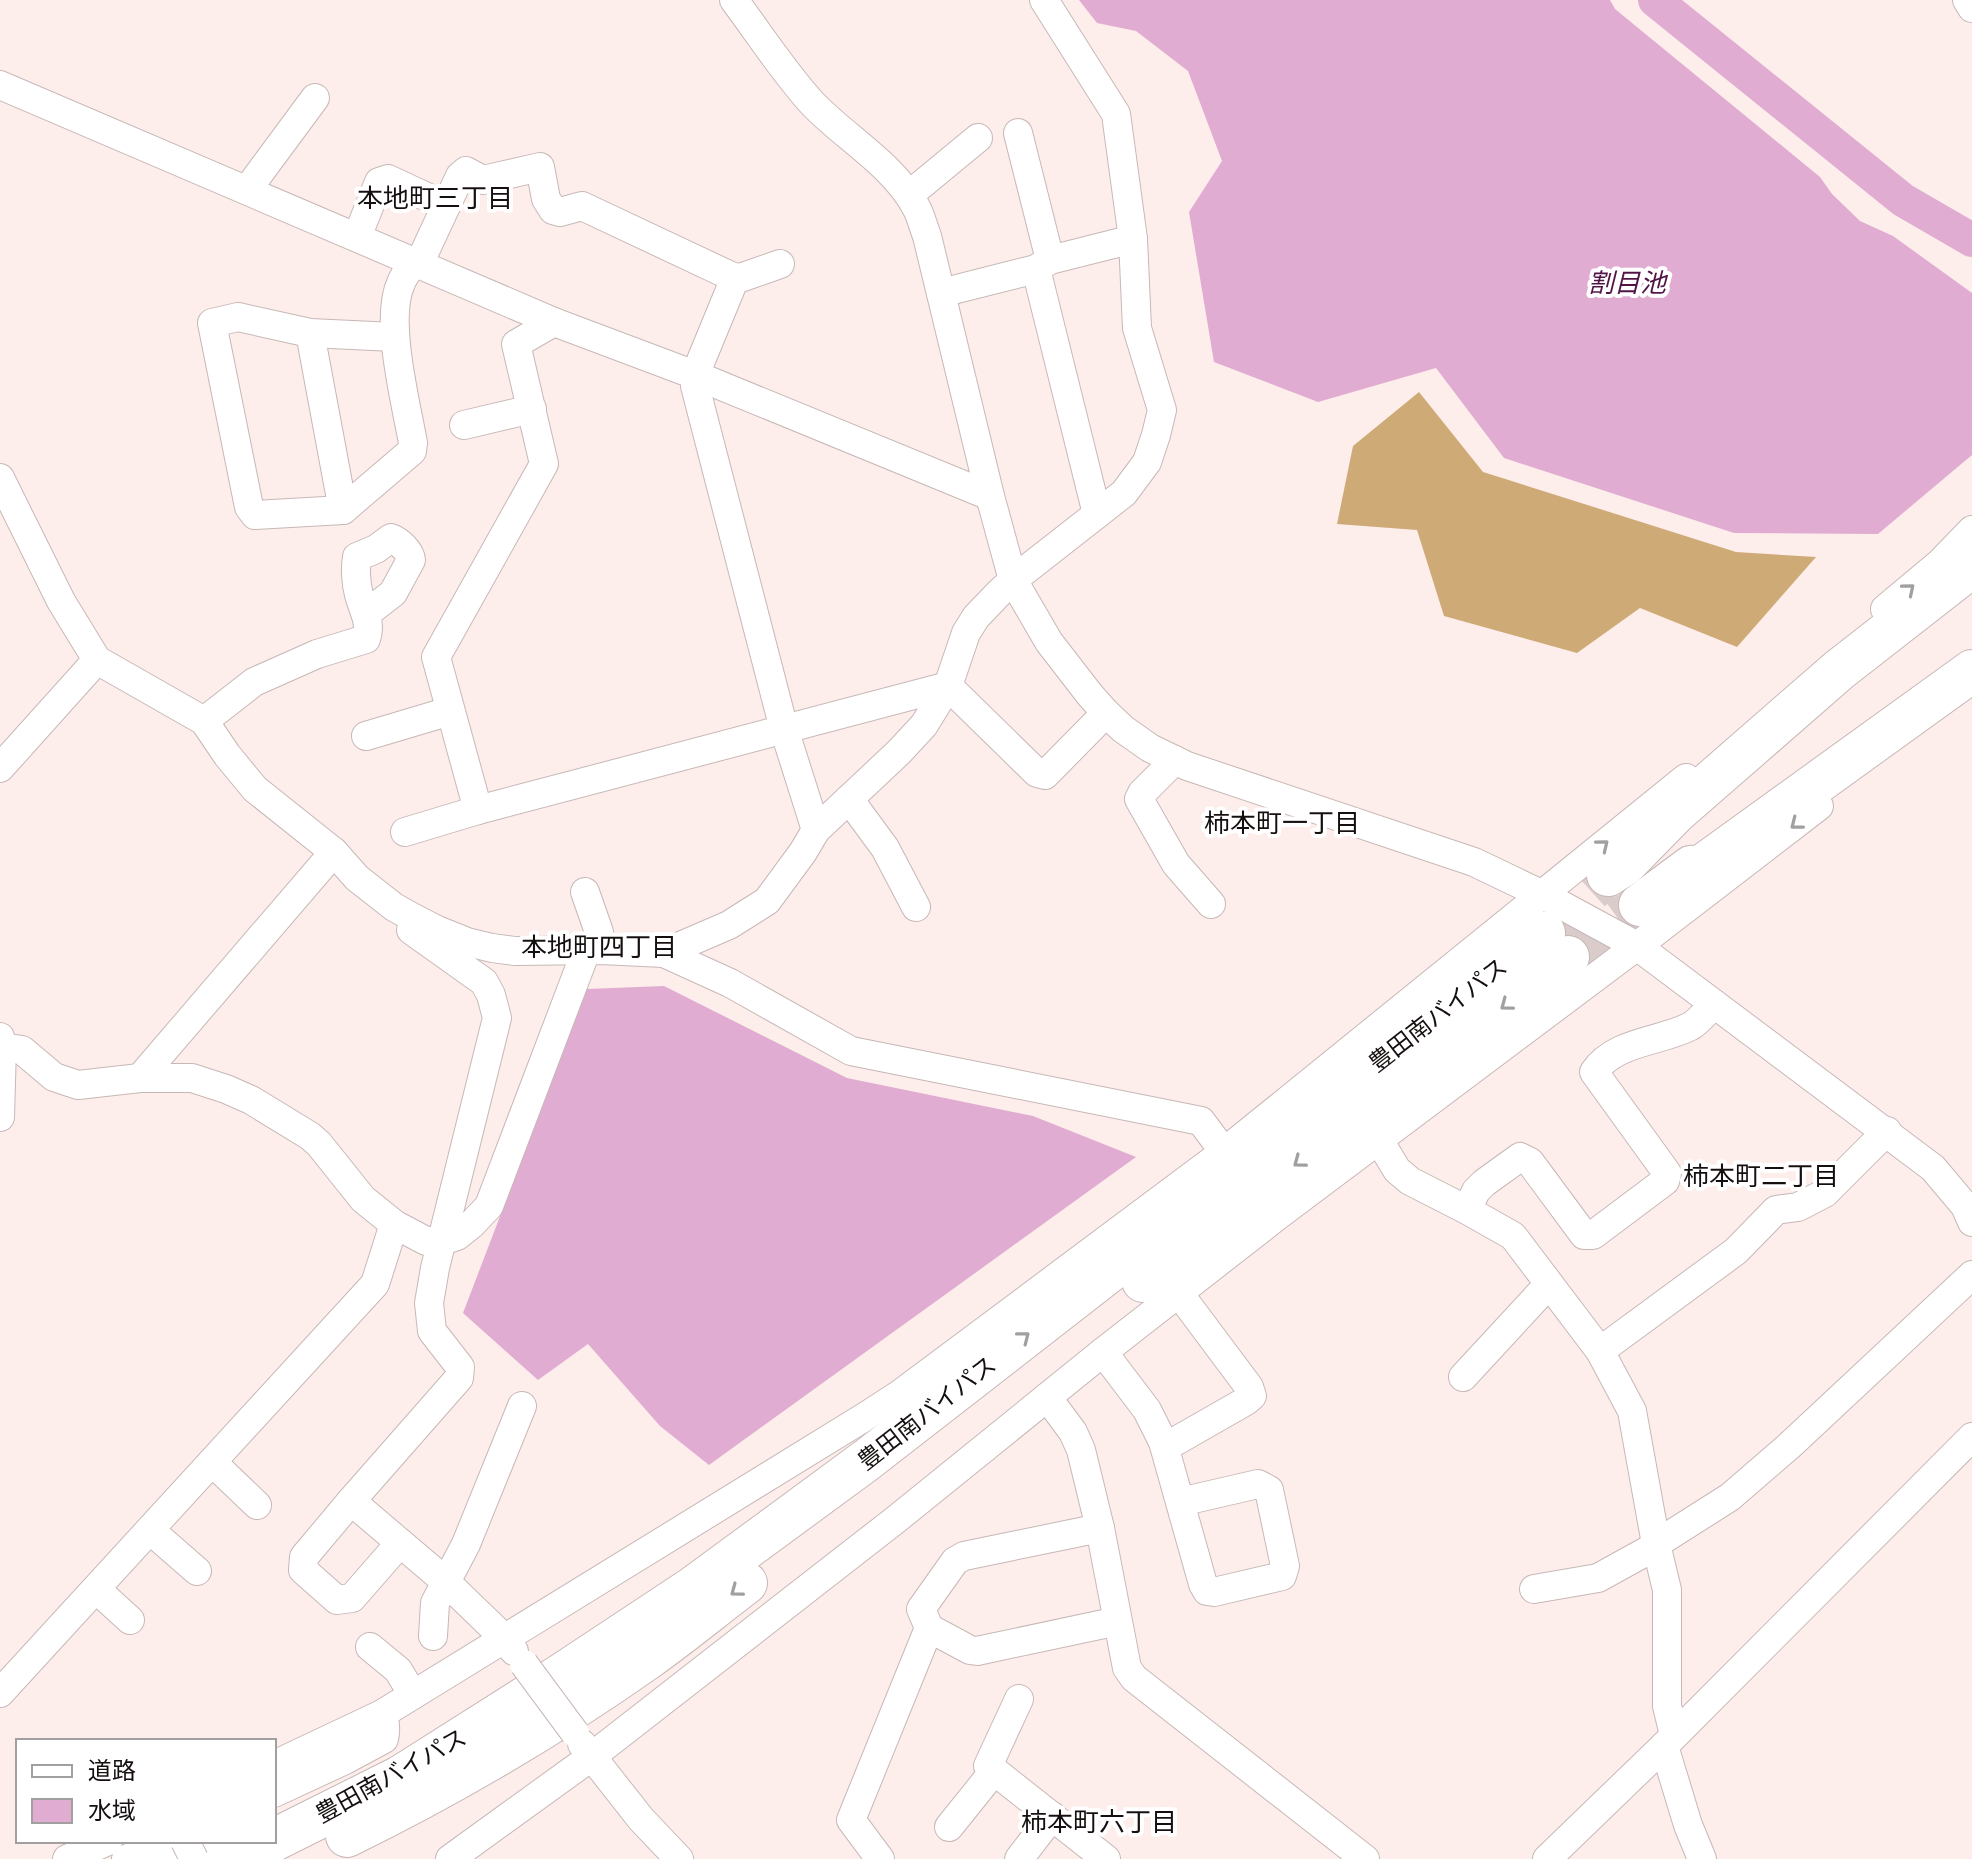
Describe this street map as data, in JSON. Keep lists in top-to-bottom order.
{
  "streets": {
    "highway": ["豊田南バイパス"]
  },
  "districts": [
    "本地町三丁目",
    "柿本町一丁目",
    "本地町四丁目",
    "柿本町二丁目",
    "柿本町六丁目"
  ],
  "water": ["割目池"],
  "legend": ["道路", "水域"]
}
